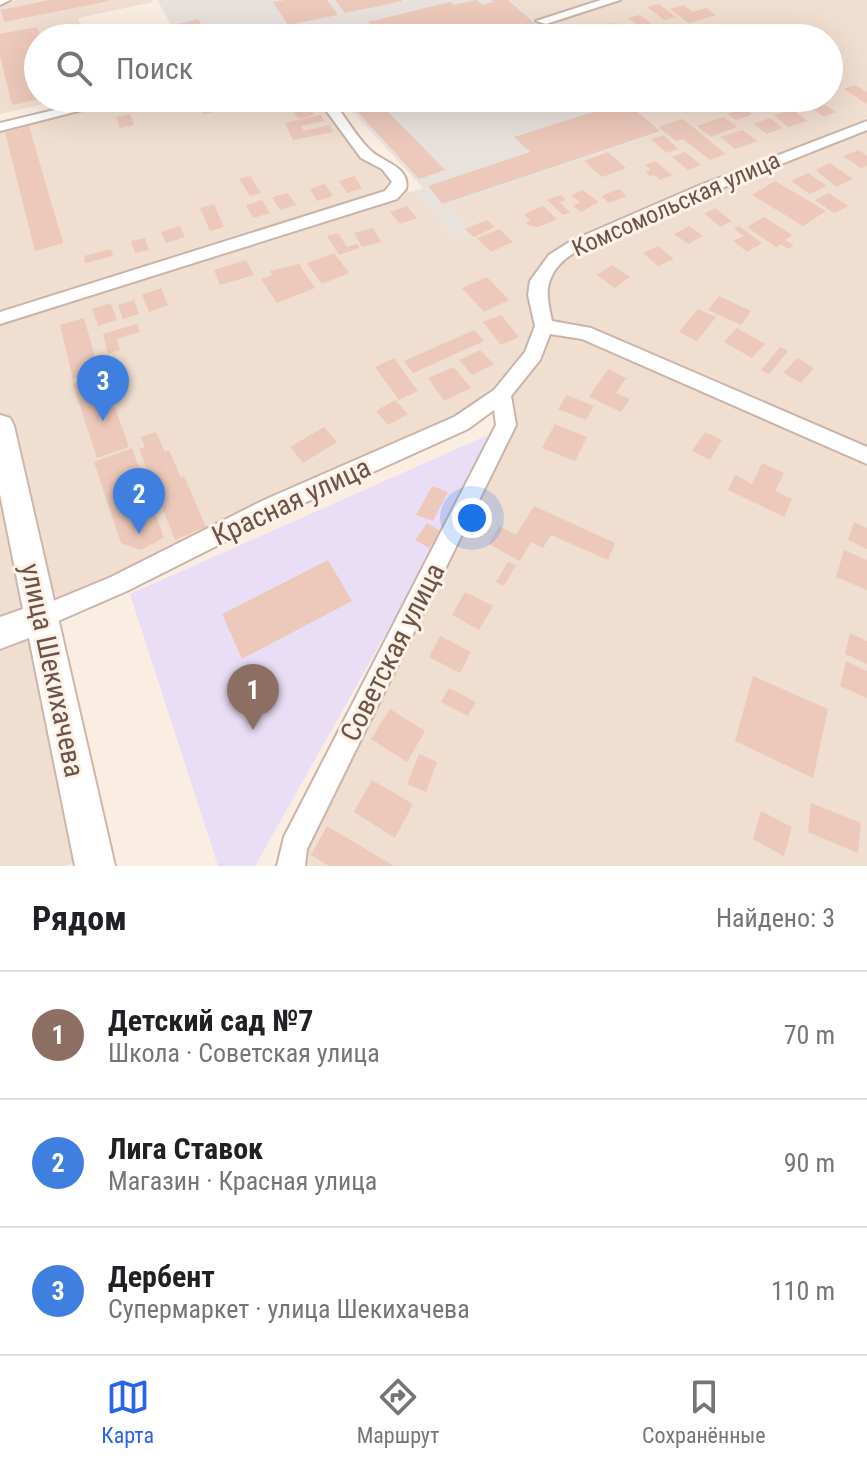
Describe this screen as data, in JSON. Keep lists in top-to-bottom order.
{
  "streets": {
    "street": [
      "Комсомольская улица",
      "Красная улица",
      "Советская улица",
      "улица Шекихачева"
    ]
  },
  "crossings": [
    ["Комсомольская улица", "Красная улица"],
    ["Красная улица", "Советская улица"],
    ["Красная улица", "улица Шекихачева"]
  ],
  "page": {
    "search": "Поиск",
    "pins": ["3", "2", "1"],
    "heading": ["Рядом", "Найдено: 3"],
    "list": [
      {
        "mark": "1",
        "name": "Детский сад №7",
        "note": "Школа · Советская улица",
        "value": "70 m"
      },
      {
        "mark": "2",
        "name": "Лига Ставок",
        "note": "Магазин · Красная улица",
        "value": "90 m"
      },
      {
        "mark": "3",
        "name": "Дербент",
        "note": "Супермаркет · улица Шекихачева",
        "value": "110 m"
      }
    ],
    "nav": ["Карта", "Маршрут", "Сохранённые"]
  }
}
